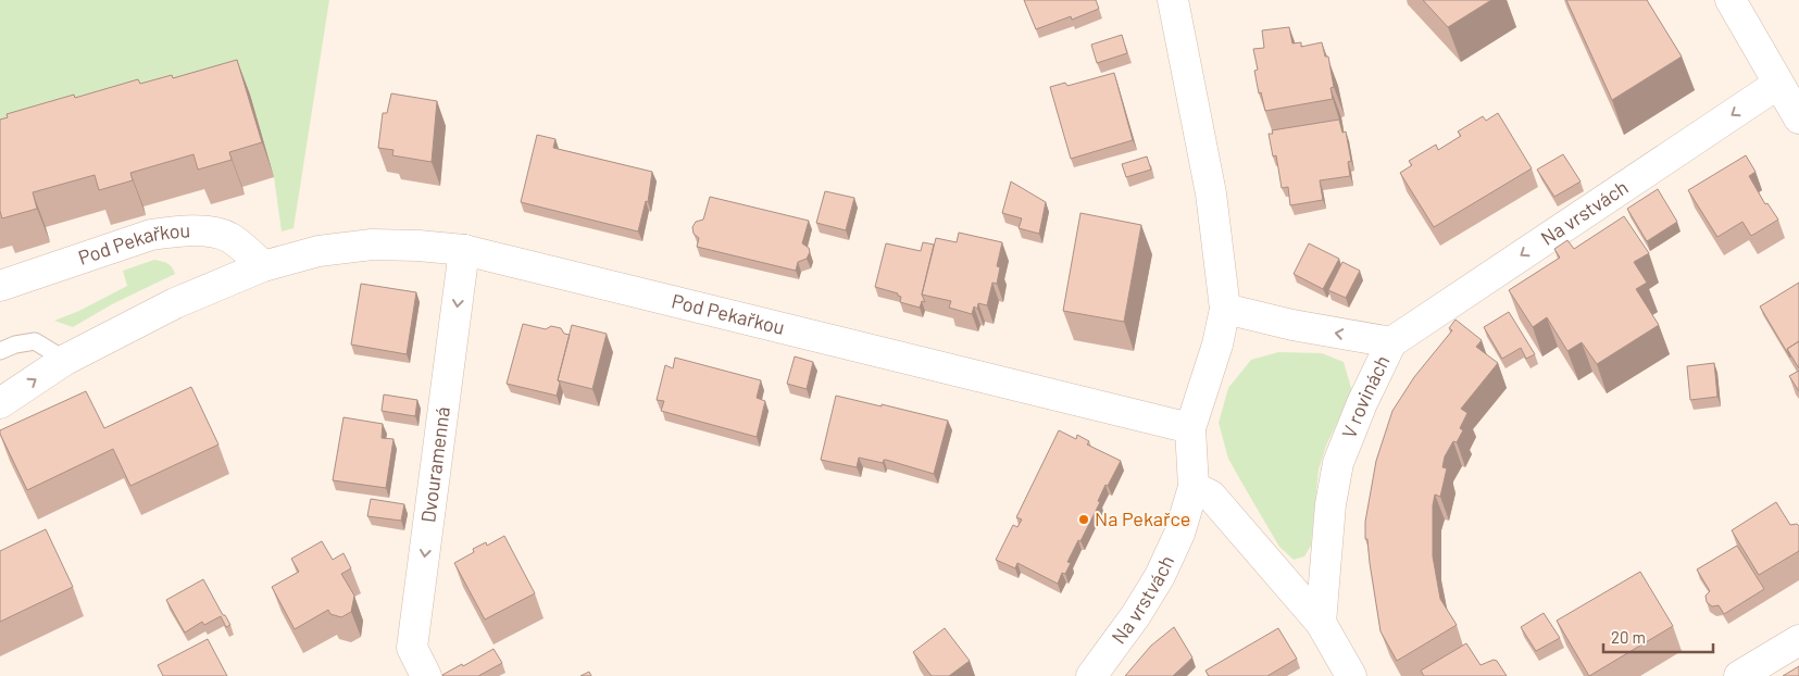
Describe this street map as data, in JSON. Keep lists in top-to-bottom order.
{
  "streets": {
    "street": [
      "Na vrstvách",
      "Pod Pekařkou",
      "V rovinách",
      "Dvouramenná"
    ]
  },
  "crossings": [
    ["Na vrstvách", "V rovinách"],
    ["Pod Pekařkou", "Dvouramenná"]
  ],
  "one_way": ["Na vrstvách", "V rovinách", "Dvouramenná"],
  "places": ["Na Pekařce"],
  "scale_bar": "20 m"
}
